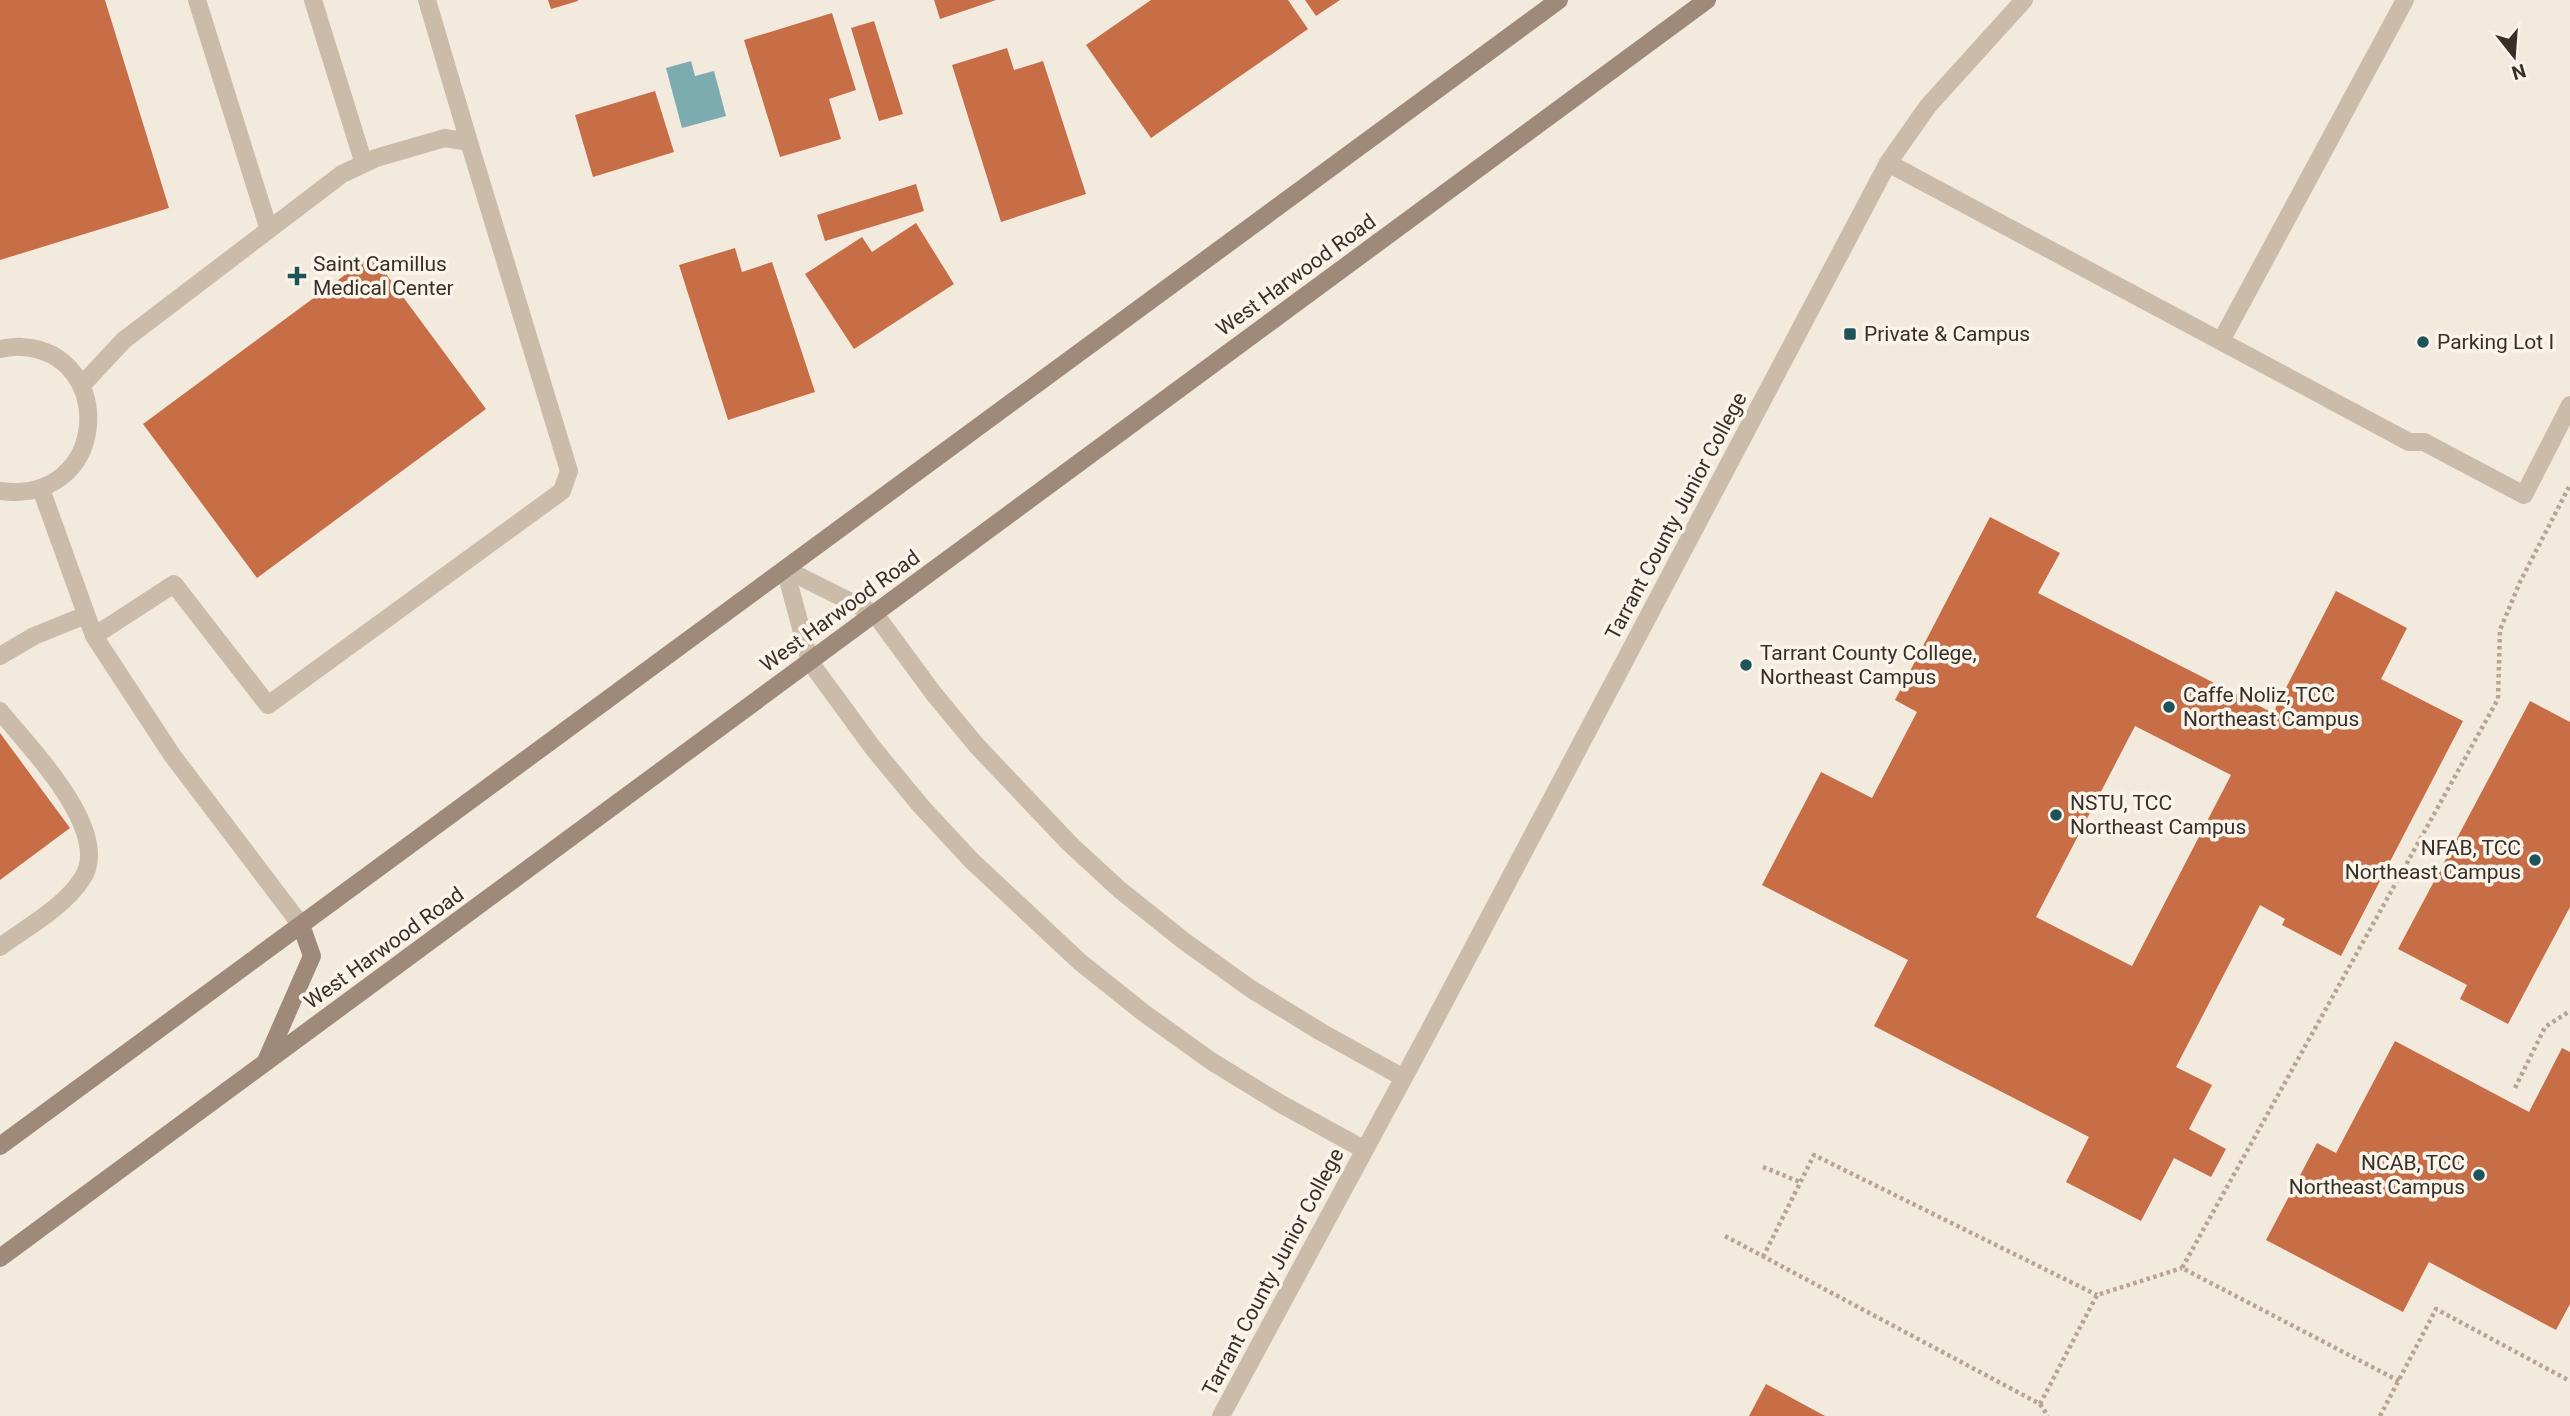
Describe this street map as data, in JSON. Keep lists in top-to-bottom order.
{
  "streets": {
    "main road": ["West Harwood Road"],
    "street": ["Tarrant County Junior College"]
  },
  "crossings": [
    ["West Harwood Road", "Tarrant County Junior College"]
  ],
  "places": {
    "health": ["Saint Camillus Medical Center"],
    "transit": ["Private & Campus"],
    "other": [
      "Parking Lot I",
      "Tarrant County College, Northeast Campus",
      "Caffe Noliz, TCC Northeast Campus",
      "NSTU, TCC Northeast Campus",
      "NFAB, TCC Northeast Campus",
      "NCAB, TCC Northeast Campus"
    ]
  },
  "north": "bottom"
}
